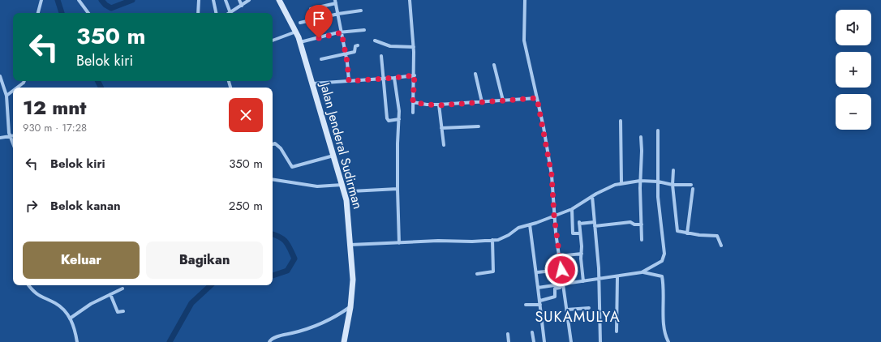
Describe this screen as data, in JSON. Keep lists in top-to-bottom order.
{
  "streets": {
    "main road": ["Jalan Jenderal Sudirman"]
  },
  "districts": ["SUKAMULYA"],
  "page": {
    "map_buttons": ["+", "−"],
    "turn": ["350 m", "Belok kiri"],
    "heading": ["12 mnt", "930 m · 17:28"],
    "list": [
      {
        "name": "Belok kiri",
        "value": "350 m"
      },
      {
        "name": "Belok kanan",
        "value": "250 m"
      }
    ],
    "buttons": ["Keluar", "Bagikan"]
  }
}
